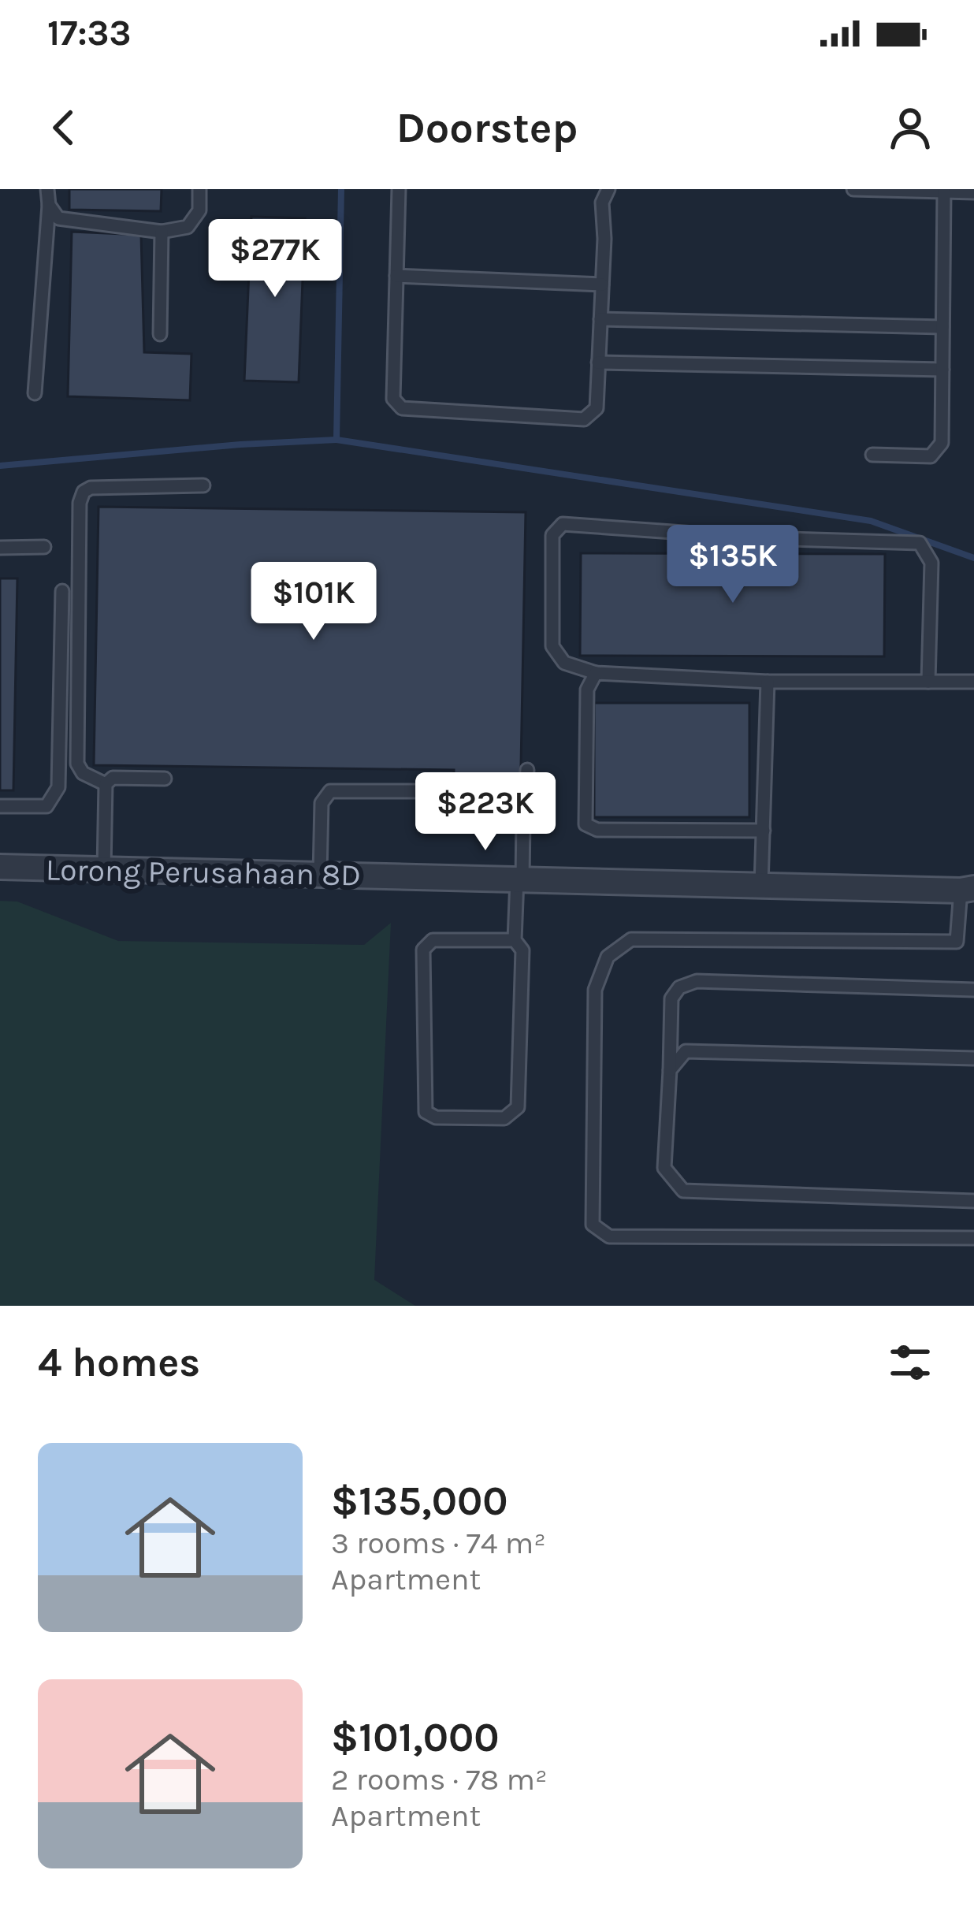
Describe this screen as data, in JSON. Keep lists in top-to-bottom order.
{
  "streets": {
    "street": ["Lorong Perusahaan 8D"]
  },
  "page": {
    "status": "17:33",
    "header": "Doorstep",
    "price": [
      "$277K",
      "$135K",
      "$101K",
      "$223K"
    ],
    "heading": "4 homes",
    "list": [
      {
        "name": "$135,000",
        "note": "3 rooms · 74 m² · Apartment"
      },
      {
        "name": "$101,000",
        "note": "2 rooms · 78 m² · Apartment"
      }
    ]
  }
}
